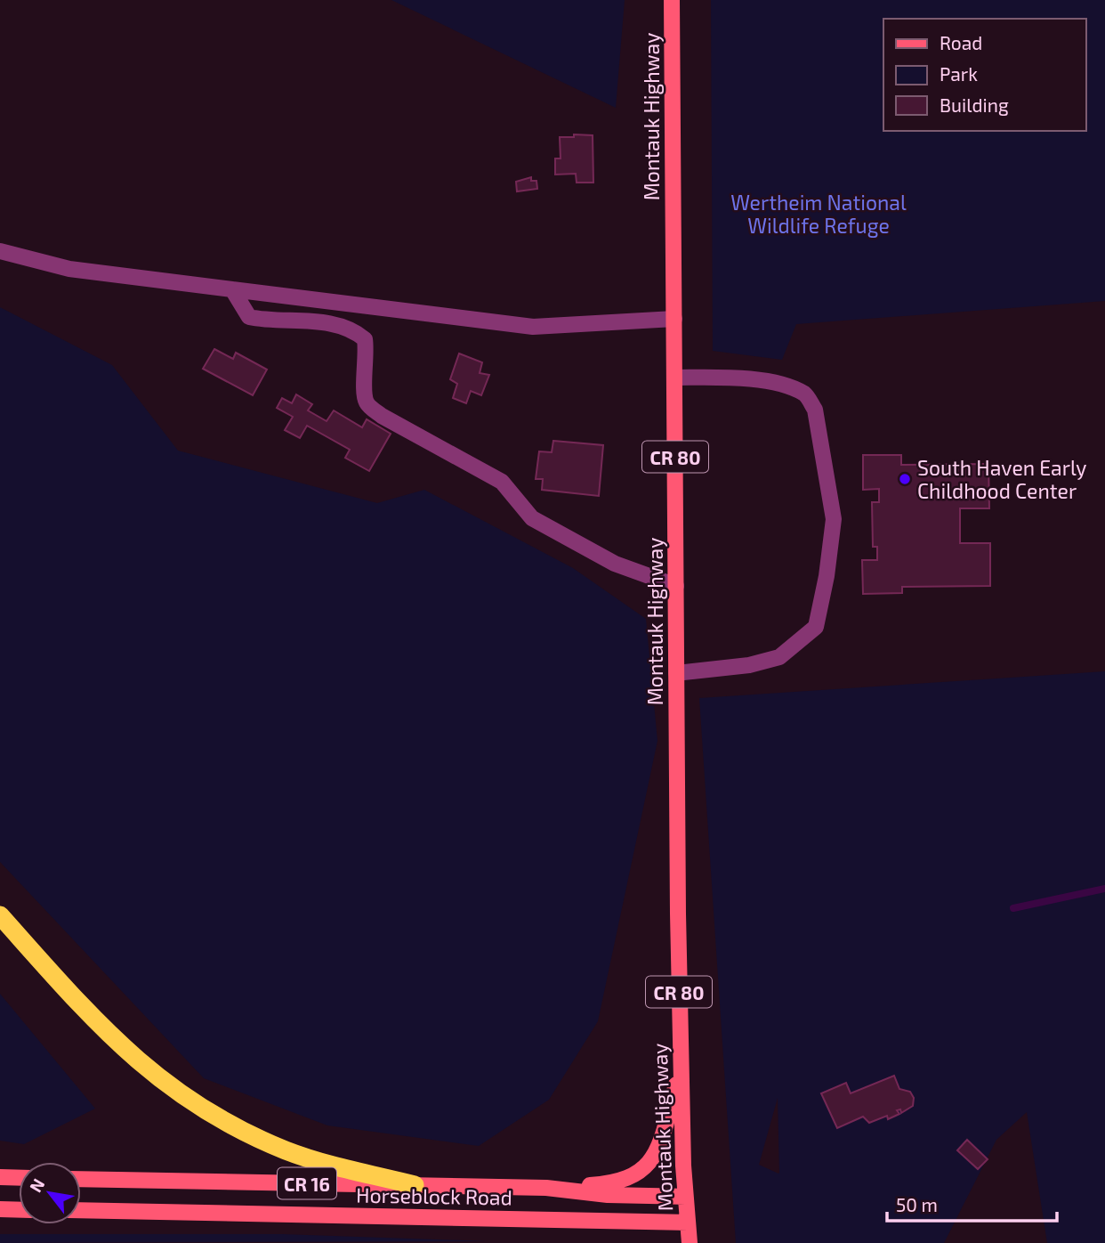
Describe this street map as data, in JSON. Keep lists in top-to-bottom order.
{
  "streets": {
    "main road": [
      "Montauk Highway",
      "CR 80",
      "CR 16",
      "Horseblock Road"
    ]
  },
  "crossings": [
    ["Montauk Highway", "Horseblock Road"]
  ],
  "parks": ["Wertheim National Wildlife Refuge"],
  "places": ["South Haven Early Childhood Center"],
  "legend": ["Road", "Park", "Building"],
  "scale_bar": "50 m",
  "north": "top left"
}
